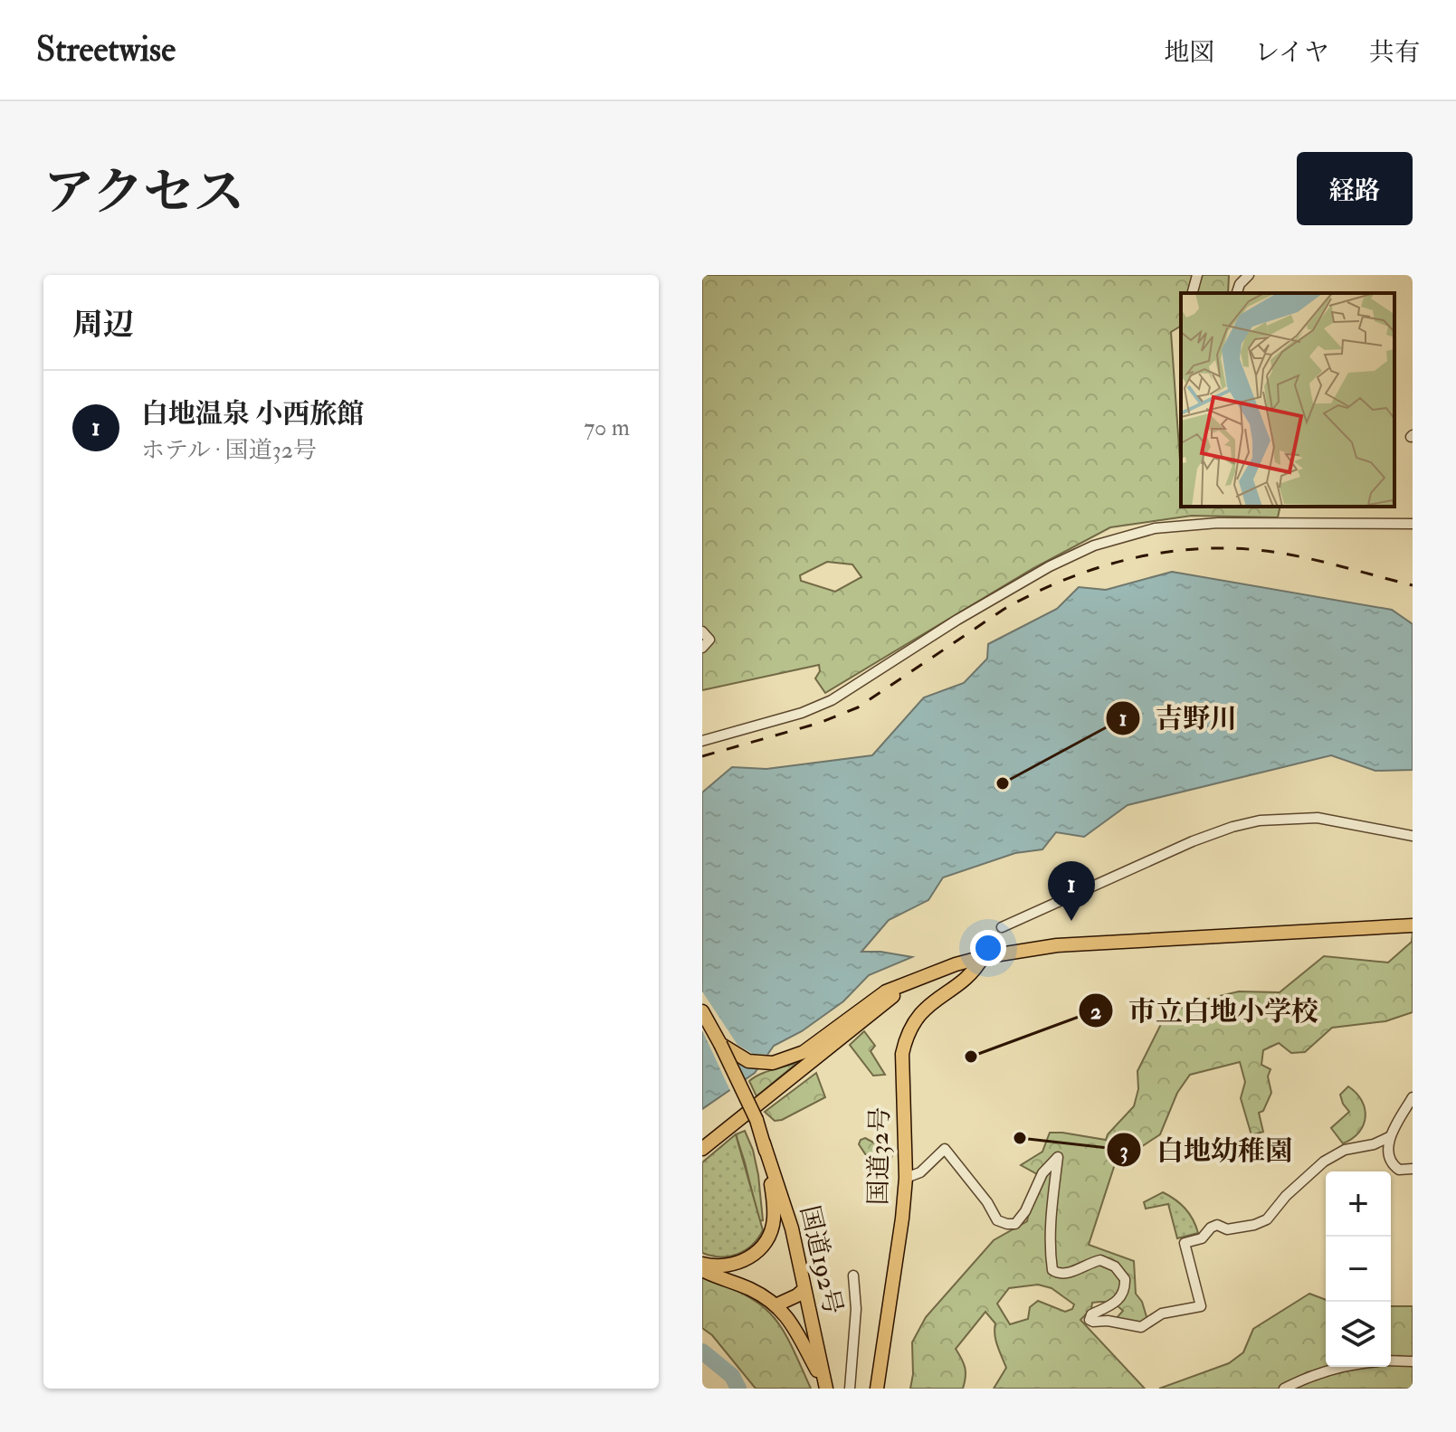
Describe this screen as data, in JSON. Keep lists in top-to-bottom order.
{
  "streets": {
    "highway": ["国道32号", "国道192号"]
  },
  "places": ["吉野川", "市立白地小学校", "白地幼稚園"],
  "page": {
    "header": "Streetwise",
    "nav": ["地図", "レイヤ", "共有"],
    "title": "アクセス",
    "buttons": "経路",
    "heading": "周辺",
    "list": [
      {
        "mark": "1",
        "name": "白地温泉 小西旅館",
        "note": "ホテル · 国道32号",
        "value": "70 m"
      }
    ],
    "pins": "1",
    "map_buttons": ["+", "−"]
  }
}
